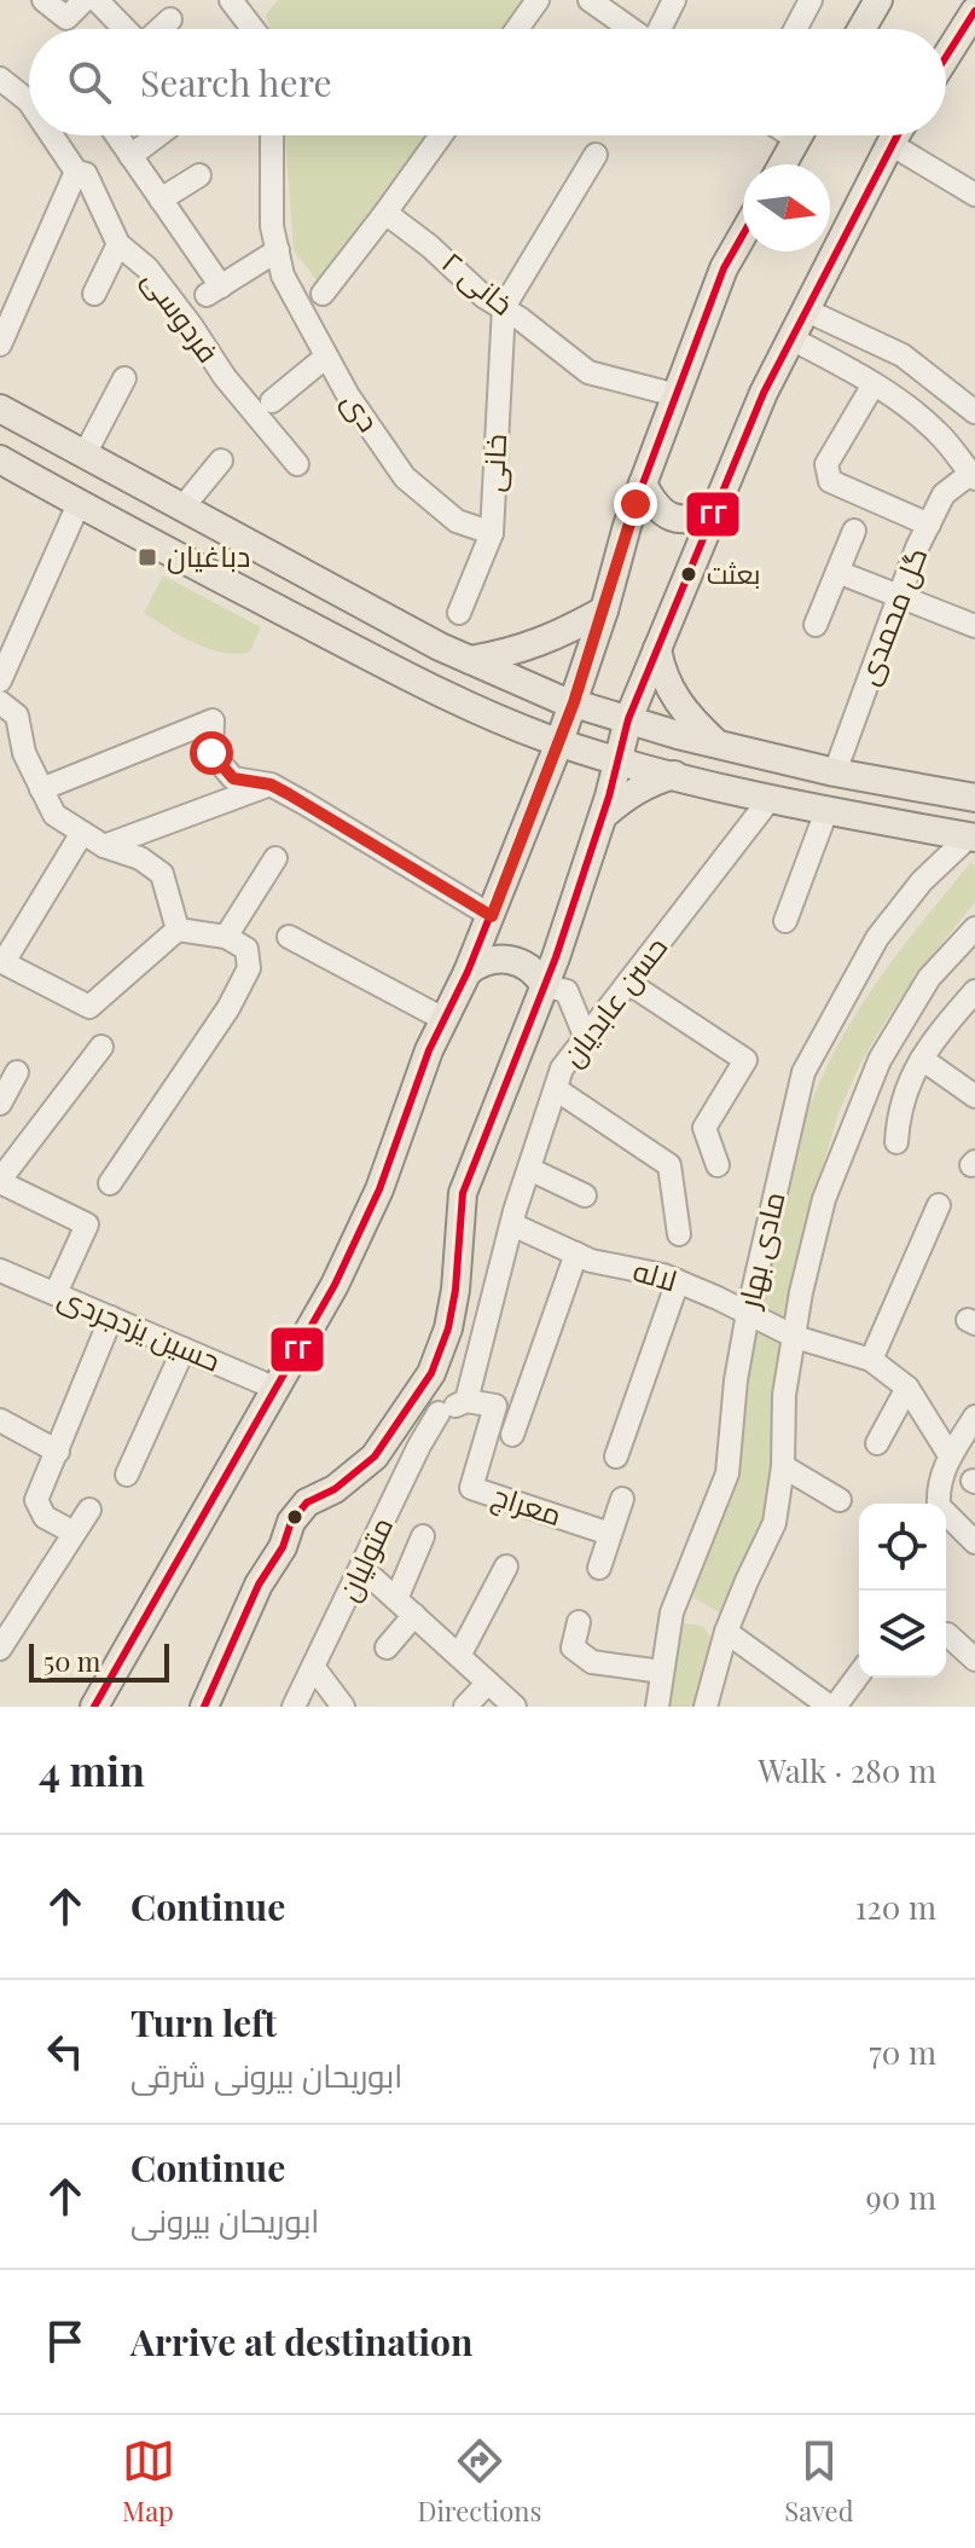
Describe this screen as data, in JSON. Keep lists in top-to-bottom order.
{
  "streets": {
    "street": [
      "خانی ۲",
      "فردوسی",
      "دی",
      "خانی",
      "گل محمدی",
      "حسن عابدیان",
      "مادی بهار",
      "لاله",
      "حسین یزدجردی",
      "معراج",
      "متولیان"
    ]
  },
  "crossings": [
    ["خانی ۲", "خانی"],
    ["دی", "خانی"],
    ["حسن عابدیان", "لاله"],
    ["حسن عابدیان", "معراج"],
    ["مادی بهار", "لاله"]
  ],
  "places": {
    "transit": ["دباغیان"],
    "other": ["بعثت"]
  },
  "lines": ["transit line ۲۲"],
  "scale_bar": "50 m",
  "north": "right",
  "page": {
    "search": "Search here",
    "scale": "50 m",
    "heading": ["4 min", "Walk · 280 m"],
    "list": [
      ["Continue", "120 m"],
      ["Turn left", "ابوریحان بیرونی شرقی", "70 m"],
      ["Continue", "ابوریحان بیرونی", "90 m"],
      "Arrive at destination"
    ],
    "nav": ["Map", "Directions", "Saved"]
  }
}
